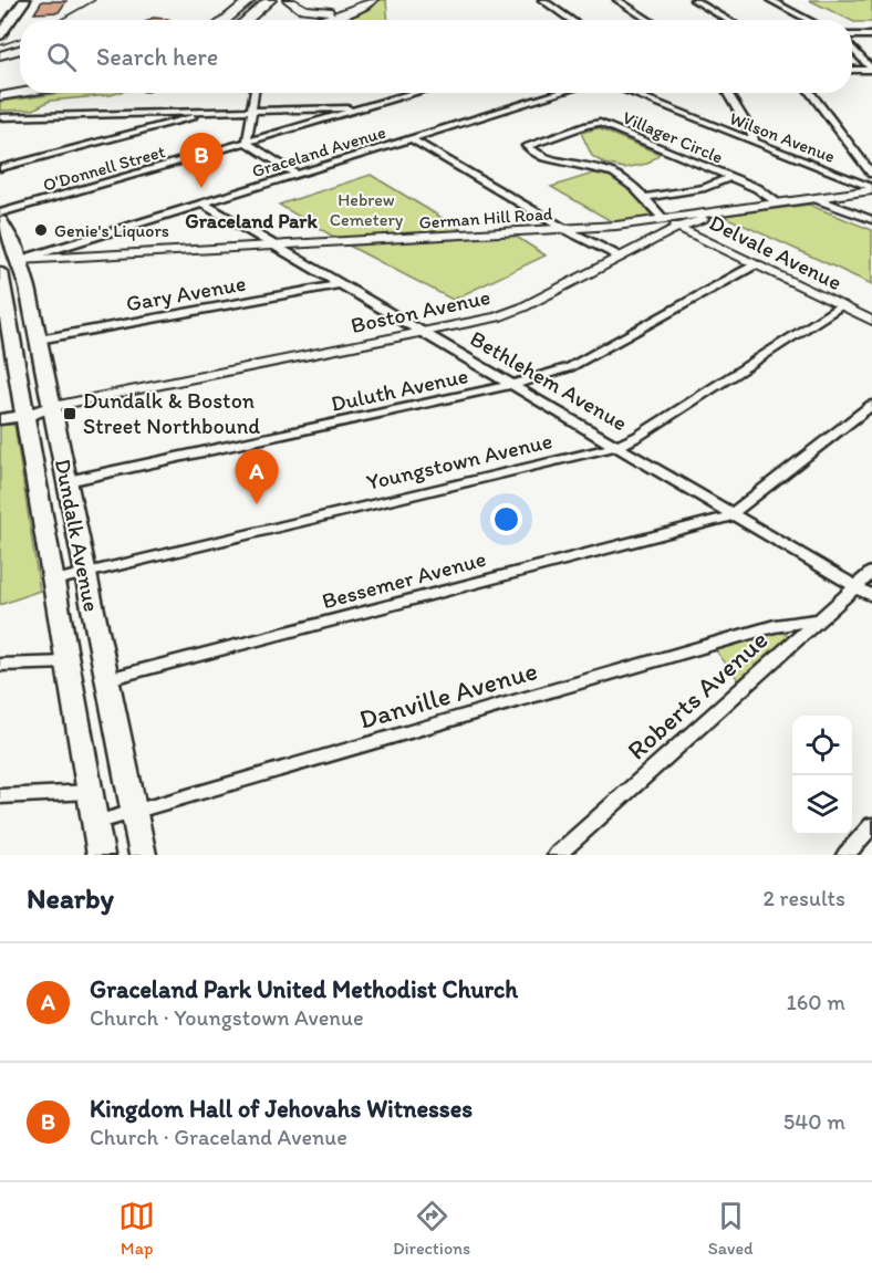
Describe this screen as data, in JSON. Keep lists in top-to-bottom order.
{
  "streets": {
    "main road": ["Dundalk Avenue"],
    "street": [
      "Villager Circle",
      "Wilson Avenue",
      "Graceland Avenue",
      "O'Donnell Street",
      "German Hill Road",
      "Delvale Avenue",
      "Gary Avenue",
      "Boston Avenue",
      "Bethlehem Avenue",
      "Duluth Avenue",
      "Youngstown Avenue",
      "Bessemer Avenue",
      "Danville Avenue",
      "Roberts Avenue"
    ]
  },
  "crossings": [
    ["Villager Circle", "German Hill Road"],
    ["Villager Circle", "Delvale Avenue"],
    ["Villager Circle", "Boston Avenue"],
    ["Wilson Avenue", "German Hill Road"],
    ["Graceland Avenue", "German Hill Road"],
    ["Graceland Avenue", "Bethlehem Avenue"],
    ["German Hill Road", "Delvale Avenue"],
    ["German Hill Road", "Boston Avenue"],
    ["German Hill Road", "Bethlehem Avenue"],
    ["German Hill Road", "Dundalk Avenue"],
    ["Delvale Avenue", "Boston Avenue"],
    ["Delvale Avenue", "Duluth Avenue"],
    ["Delvale Avenue", "Youngstown Avenue"],
    ["Gary Avenue", "Bethlehem Avenue"],
    ["Gary Avenue", "Dundalk Avenue"],
    ["Boston Avenue", "Bethlehem Avenue"],
    ["Boston Avenue", "Dundalk Avenue"],
    ["Bethlehem Avenue", "Duluth Avenue"],
    ["Bethlehem Avenue", "Youngstown Avenue"],
    ["Bethlehem Avenue", "Bessemer Avenue"],
    ["Bethlehem Avenue", "Roberts Avenue"],
    ["Duluth Avenue", "Dundalk Avenue"],
    ["Youngstown Avenue", "Dundalk Avenue"],
    ["Dundalk Avenue", "Bessemer Avenue"],
    ["Dundalk Avenue", "Danville Avenue"],
    ["Danville Avenue", "Roberts Avenue"]
  ],
  "districts": ["Graceland Park"],
  "parks": ["Hebrew Cemetery"],
  "places": {
    "other": ["Genie's Liquors"],
    "transit": ["Dundalk & Boston Street Northbound"]
  },
  "page": {
    "search": "Search here",
    "pins": ["B", "A"],
    "heading": ["Nearby", "2 results"],
    "list": [
      {
        "mark": "A",
        "name": "Graceland Park United Methodist Church",
        "note": "Church · Youngstown Avenue",
        "value": "160 m"
      },
      {
        "mark": "B",
        "name": "Kingdom Hall of Jehovahs Witnesses",
        "note": "Church · Graceland Avenue",
        "value": "540 m"
      }
    ],
    "nav": ["Map", "Directions", "Saved"]
  }
}
